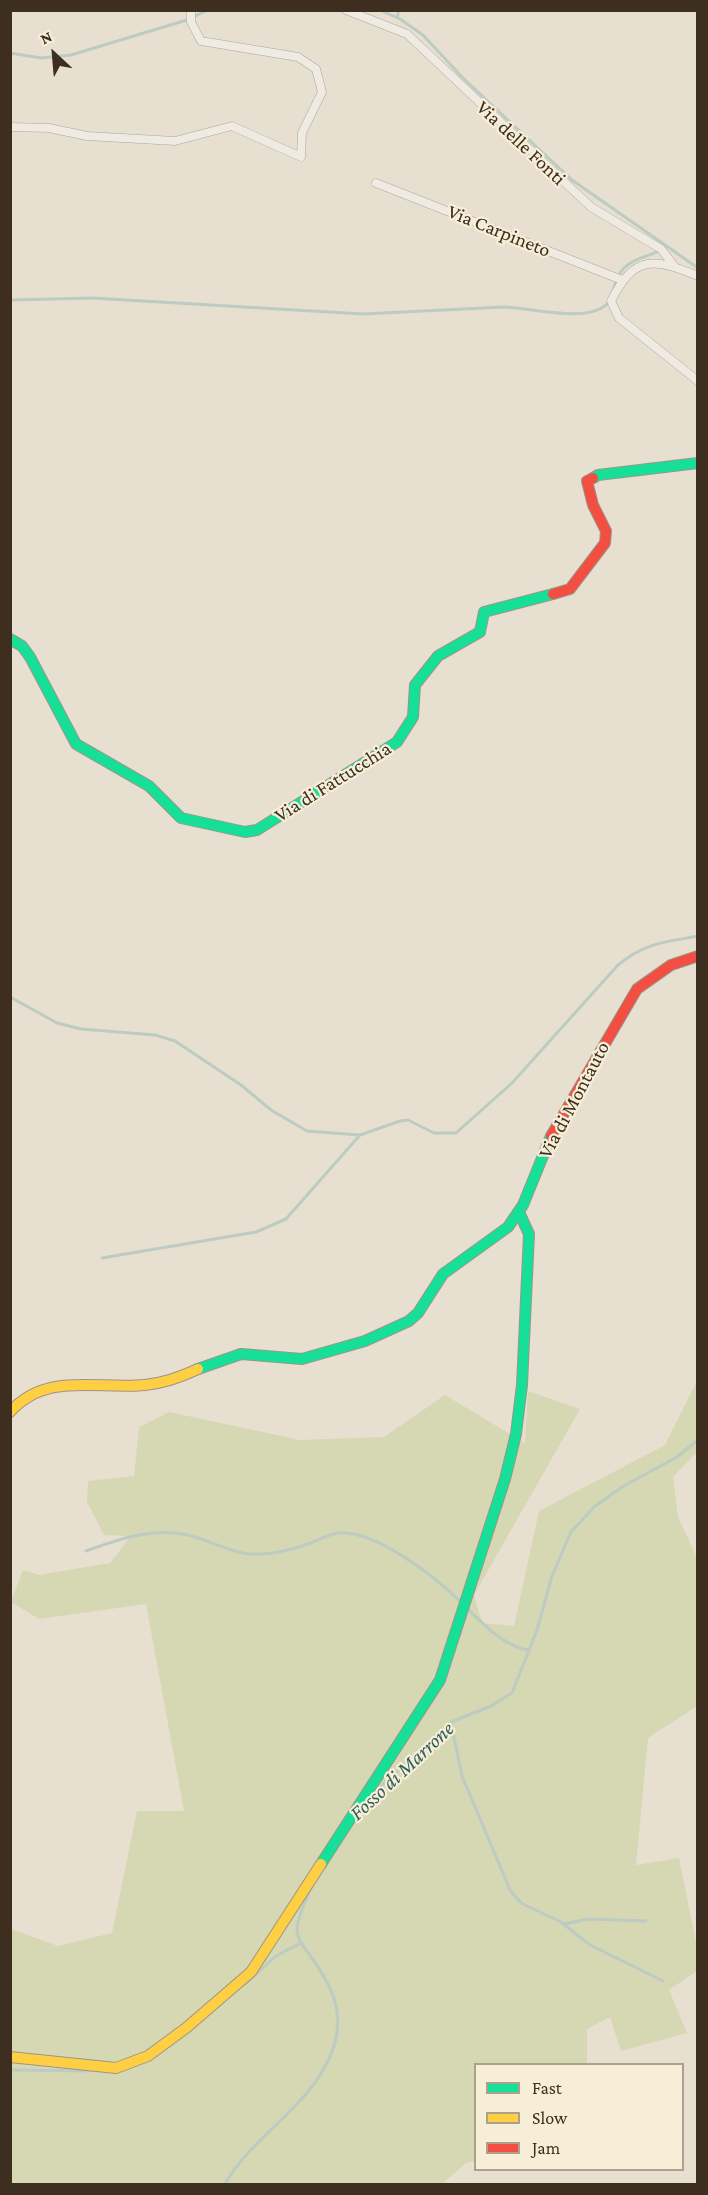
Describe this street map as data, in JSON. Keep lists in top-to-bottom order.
{
  "streets": {
    "street": [
      "Via delle Fonti",
      "Via Carpineto",
      "Via di Fattucchia",
      "Via di Montauto"
    ]
  },
  "water": ["Fosso di Marrone"],
  "legend": ["Fast", "Slow", "Jam"],
  "north": "top left"
}
